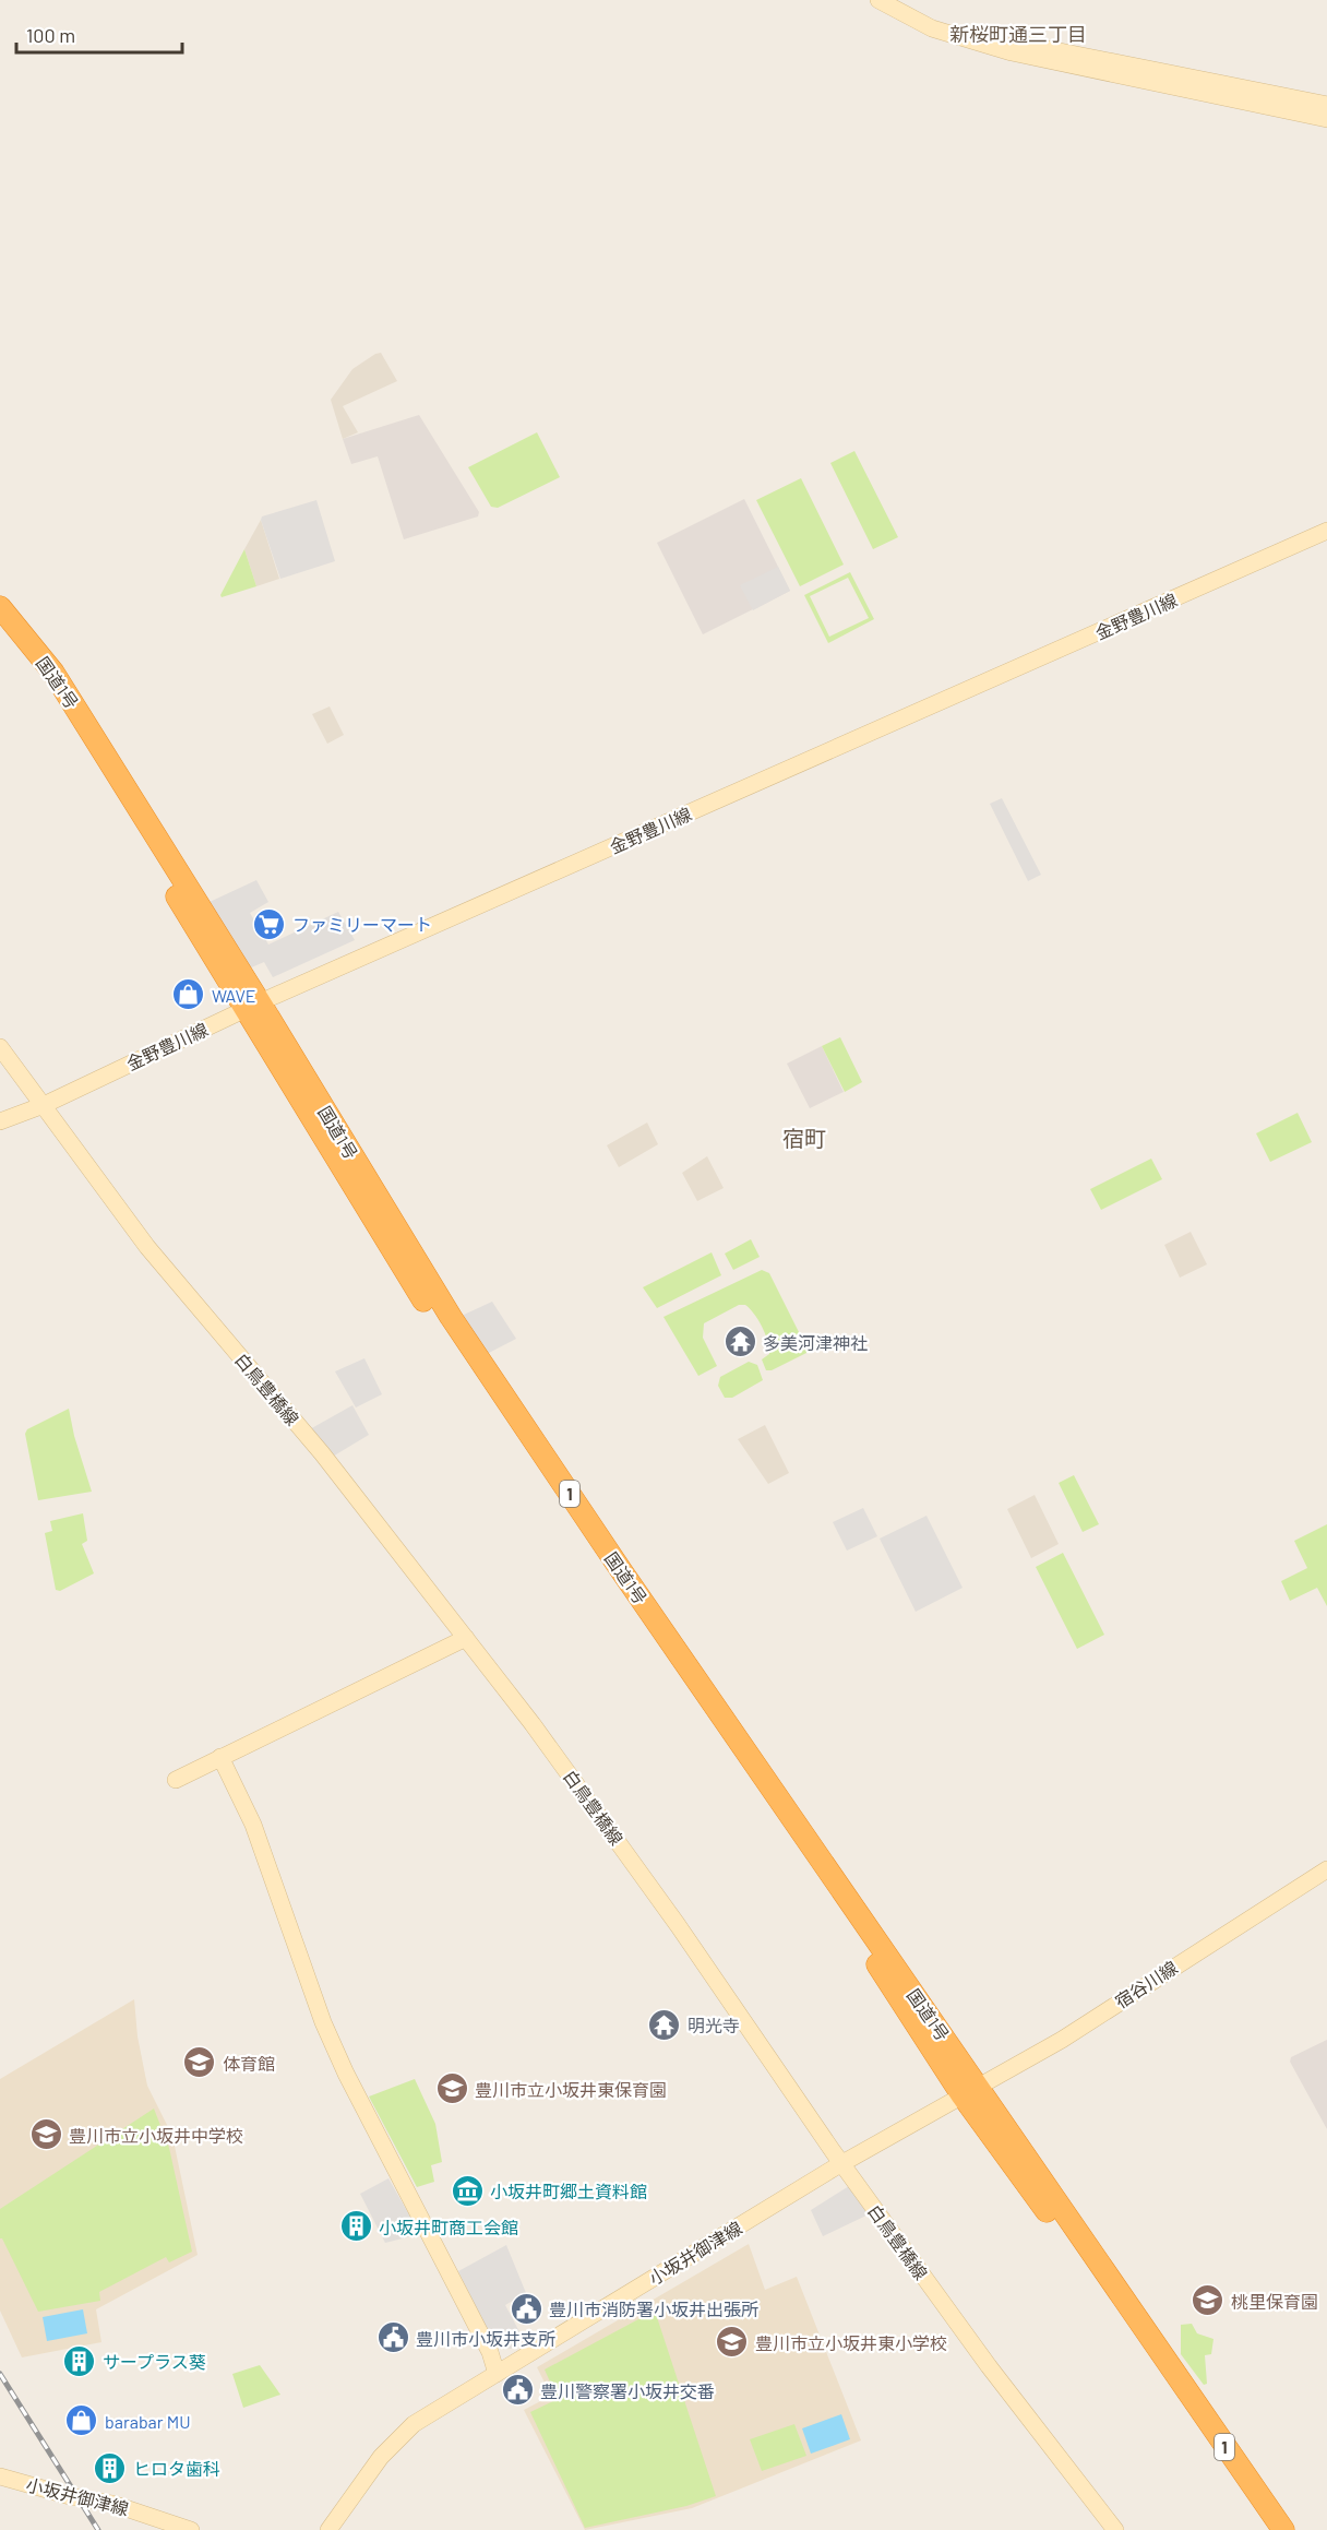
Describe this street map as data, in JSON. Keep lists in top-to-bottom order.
{
  "streets": {
    "highway": ["国道1号", "1"],
    "main road": [
      "金野豊川線",
      "白鳥豊橋線",
      "宿谷川線",
      "小坂井御津線"
    ]
  },
  "crossings": [
    ["金野豊川線", "国道1号"],
    ["金野豊川線", "白鳥豊橋線"],
    ["国道1号", "宿谷川線"],
    ["国道1号", "小坂井御津線"],
    ["白鳥豊橋線", "小坂井御津線"],
    ["宿谷川線", "小坂井御津線"]
  ],
  "districts": ["新桜町通三丁目", "宿町"],
  "places": {
    "supermarket": ["ファミリーマート"],
    "shop": ["WAVE", "barabar MU"],
    "temple": ["多美河津神社", "明光寺"],
    "school or university": [
      "体育館",
      "豊川市立小坂井東保育園",
      "豊川市立小坂井中学校",
      "桃里保育園",
      "豊川市立小坂井東小学校"
    ],
    "museum": ["小坂井町郷土資料館"],
    "building": ["小坂井町商工会館", "サープラス葵", "ヒロタ歯科"],
    "public building": ["豊川市消防署小坂井出張所", "豊川市小坂井支所", "豊川警察署小坂井交番"]
  },
  "scale_bar": "100 m"
}
